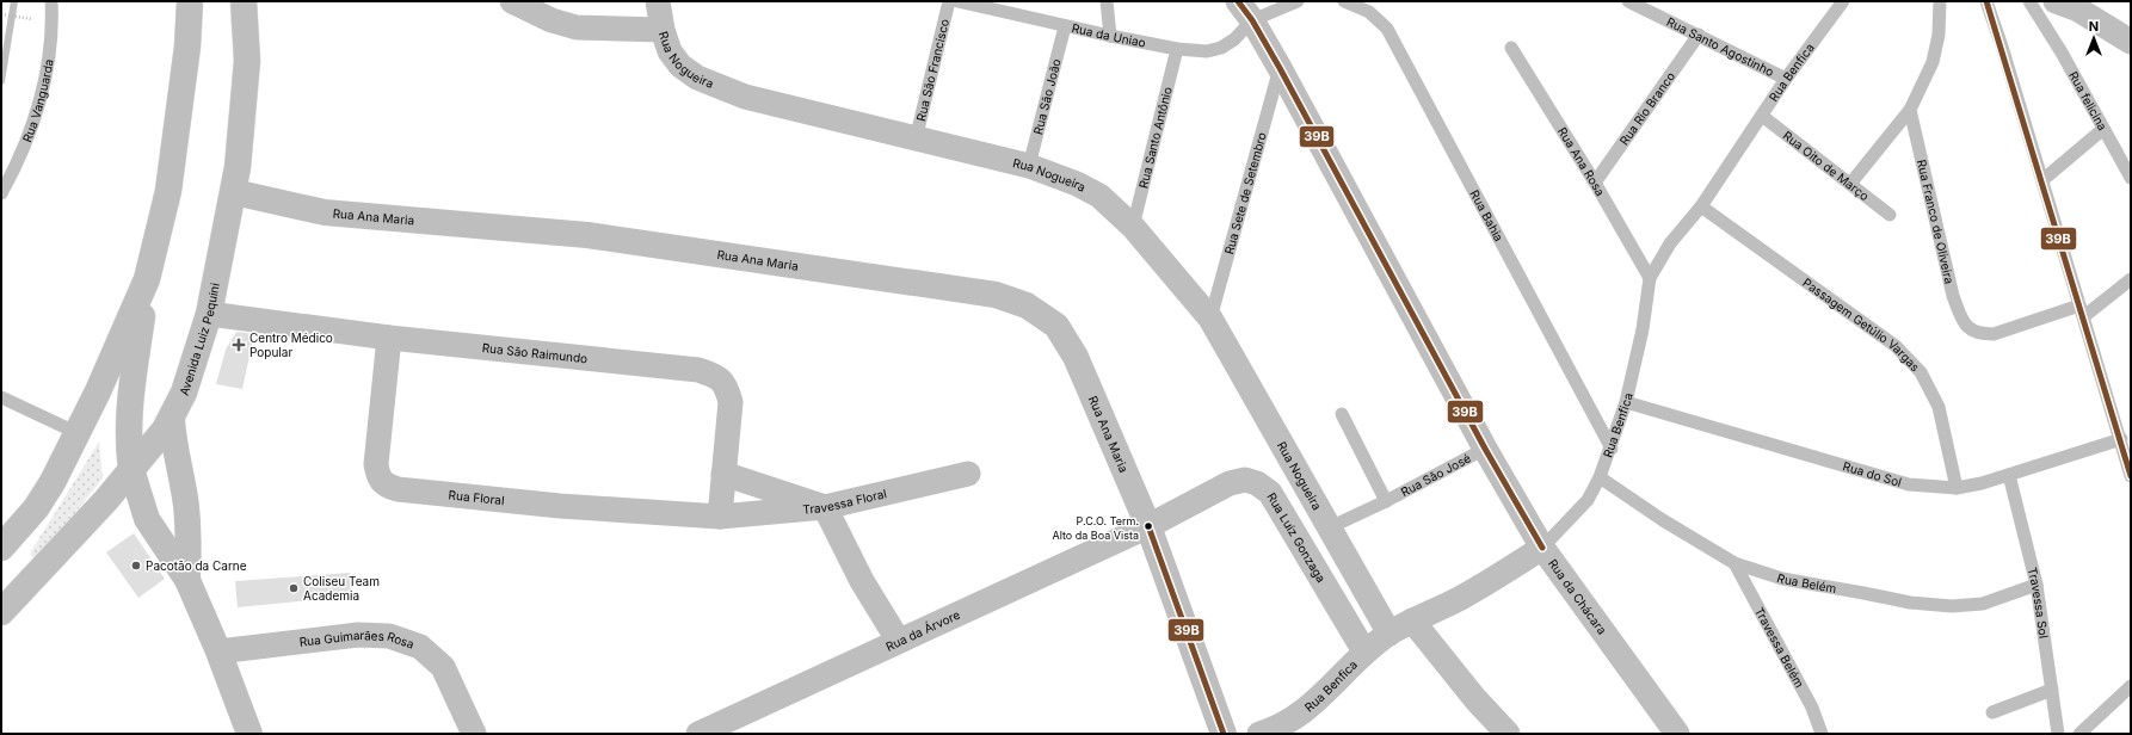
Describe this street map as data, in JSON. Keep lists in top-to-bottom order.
{
  "streets": {
    "street": [
      "Rua Nogueira",
      "Rua Benfica",
      "Rua Ana Maria",
      "Avenida Luiz Pequini",
      "Rua São Raimundo",
      "Rua Floral",
      "Travessa Floral",
      "Rua Luiz Gonzaga",
      "Rua da Chácara",
      "Rua da Árvore",
      "Rua Guimarães Rosa"
    ],
    "lane": [
      "Rua da Uniao",
      "Rua Santo Agostinho",
      "Rua São Francisco",
      "Rua São João",
      "Rua Vanguarda",
      "Rua felicina",
      "Rua Rio Branco",
      "Rua Santo Antônio",
      "Rua Ana Rosa",
      "Rua Oito de Março",
      "Rua Sete de Setembro",
      "Rua Bahia",
      "Rua Franco de Oliveira",
      "Passagem Getúlio Vargas",
      "Rua do Sol",
      "Rua São José",
      "Rua Belém",
      "Travessa Sol",
      "Travessa Belém"
    ]
  },
  "crossings": [
    ["Rua da Uniao", "Rua São João"],
    ["Rua da Uniao", "Rua Santo Antônio"],
    ["Rua da Uniao", "Rua da Chácara"],
    ["Rua Santo Agostinho", "Rua Benfica"],
    ["Rua Santo Agostinho", "Rua Rio Branco"],
    ["Rua Nogueira", "Rua São Francisco"],
    ["Rua Nogueira", "Rua Benfica"],
    ["Rua Nogueira", "Rua São João"],
    ["Rua Nogueira", "Rua Santo Antônio"],
    ["Rua Nogueira", "Rua Sete de Setembro"],
    ["Rua Nogueira", "Rua São José"],
    ["Rua Benfica", "Rua Ana Rosa"],
    ["Rua Benfica", "Rua Oito de Março"],
    ["Rua Benfica", "Rua Bahia"],
    ["Rua Benfica", "Passagem Getúlio Vargas"],
    ["Rua Benfica", "Rua do Sol"],
    ["Rua Benfica", "Rua Luiz Gonzaga"],
    ["Rua Benfica", "Rua Belém"],
    ["Rua Benfica", "Rua da Chácara"],
    ["Rua Rio Branco", "Rua Ana Rosa"],
    ["Rua Sete de Setembro", "Rua da Chácara"],
    ["Rua Ana Maria", "Avenida Luiz Pequini"],
    ["Rua Ana Maria", "Rua Luiz Gonzaga"],
    ["Rua Ana Maria", "Rua da Árvore"],
    ["Passagem Getúlio Vargas", "Rua do Sol"],
    ["Avenida Luiz Pequini", "Rua São Raimundo"],
    ["Rua São Raimundo", "Rua Floral"],
    ["Rua São Raimundo", "Travessa Floral"],
    ["Rua do Sol", "Travessa Sol"],
    ["Rua São José", "Rua da Chácara"],
    ["Rua Floral", "Travessa Floral"],
    ["Rua Luiz Gonzaga", "Rua da Árvore"],
    ["Rua Belém", "Travessa Sol"],
    ["Rua Belém", "Travessa Belém"]
  ],
  "places": {
    "health": ["Centro Médico Popular"],
    "other": ["P.C.O. Term. Alto da Boa Vista", "Pacotão da Carne", "Coliseu Team Academia"]
  },
  "lines": ["transit line 39B"],
  "north": "top"
}
